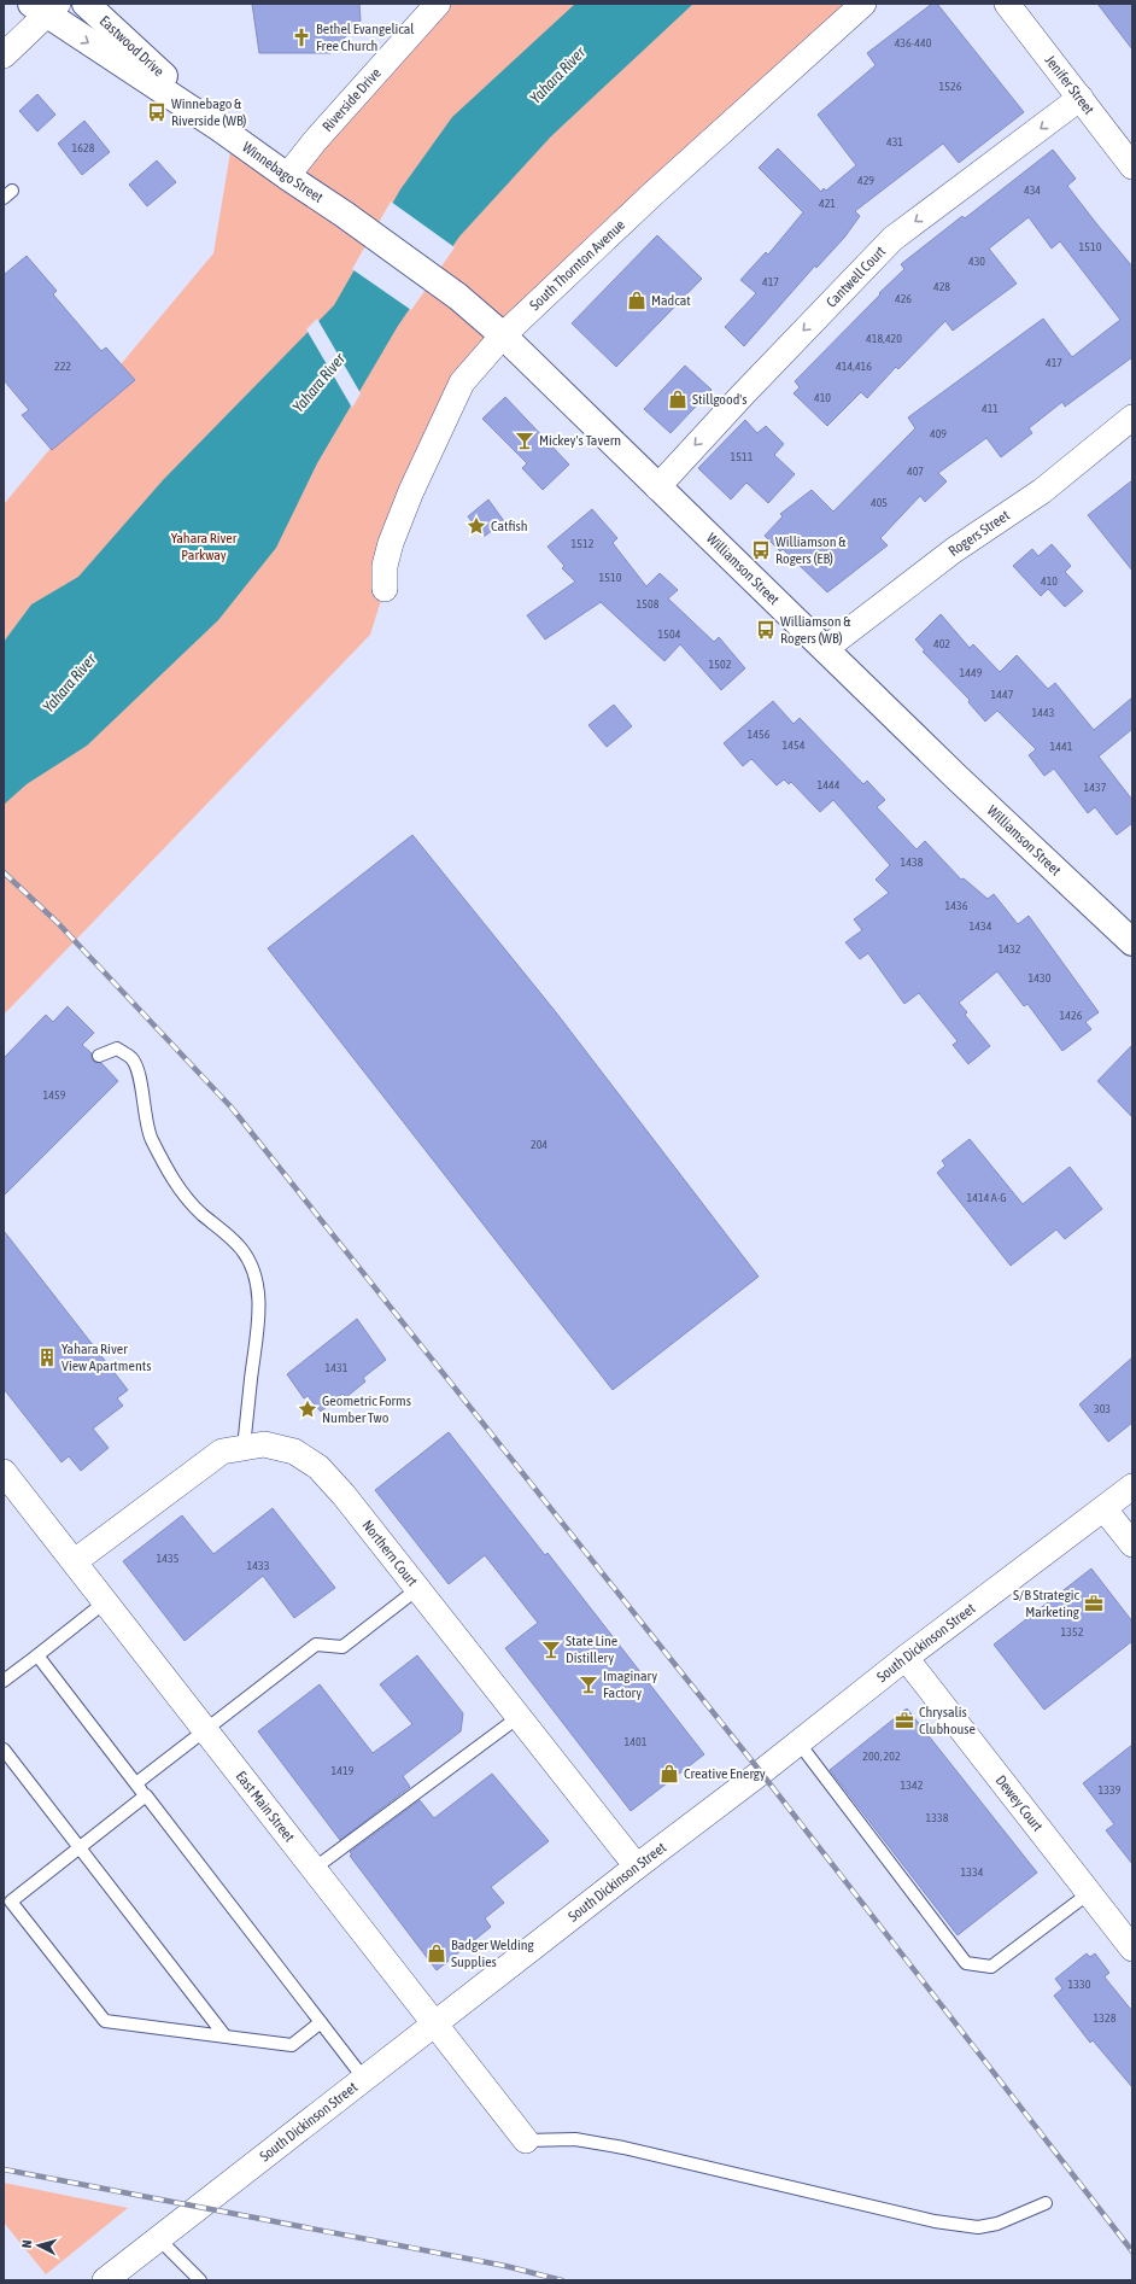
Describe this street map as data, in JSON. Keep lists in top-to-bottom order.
{
  "streets": {
    "street": [
      "Eastwood Drive",
      "Jenifer Street",
      "Riverside Drive",
      "Winnebago Street",
      "South Thornton Avenue",
      "Cantwell Court",
      "Rogers Street",
      "Williamson Street",
      "Northern Court",
      "South Dickinson Street",
      "Dewey Court",
      "East Main Street"
    ]
  },
  "crossings": [
    ["Eastwood Drive", "Winnebago Street"],
    ["Jenifer Street", "Cantwell Court"],
    ["Riverside Drive", "Winnebago Street"],
    ["Winnebago Street", "Williamson Street"],
    ["South Thornton Avenue", "Williamson Street"],
    ["Cantwell Court", "Williamson Street"],
    ["Rogers Street", "Williamson Street"],
    ["Northern Court", "South Dickinson Street"],
    ["Northern Court", "East Main Street"],
    ["South Dickinson Street", "Dewey Court"],
    ["South Dickinson Street", "East Main Street"]
  ],
  "one_way": ["Winnebago Street", "Cantwell Court"],
  "water": ["Yahara River"],
  "parks": ["Yahara River Parkway"],
  "places": {
    "church": ["Bethel Evangelical Free Church"],
    "bus stop": ["Winnebago & Riverside (WB)", "Williamson & Rogers (EB)", "Williamson & Rogers (WB)"],
    "shop": [
      "Madcat",
      "Stillgood's",
      "Creative Energy",
      "Badger Welding Supplies"
    ],
    "bar": ["Mickey's Tavern", "State Line Distillery", "Imaginary Factory"],
    "place": ["Catfish", "Geometric Forms Number Two"],
    "building": ["Yahara River View Apartments"],
    "office": ["S/B Strategic Marketing", "Chrysalis Clubhouse"]
  },
  "house_numbers": [
    "436-440",
    "1526",
    "431",
    "1628",
    "429",
    "434",
    "421",
    "1510",
    "430",
    "417",
    "428",
    "426",
    "418,420",
    "417",
    "222",
    "414,416",
    "410",
    "411",
    "409",
    "1511",
    "407",
    "405",
    "1512",
    "1510",
    "410",
    "1508",
    "1504",
    "402",
    "1502",
    "1449",
    "1447",
    "1443",
    "1456",
    "1454",
    "1441",
    "1444",
    "1437",
    "1438",
    "1436",
    "1434",
    "1432",
    "1430",
    "1426",
    "1459",
    "204",
    "1414 A-G",
    "1431",
    "303",
    "1435",
    "1433",
    "1352",
    "1401",
    "200, 202",
    "1419",
    "1342",
    "1339",
    "1338",
    "1334",
    "1330",
    "1328"
  ],
  "north": "left"
}
